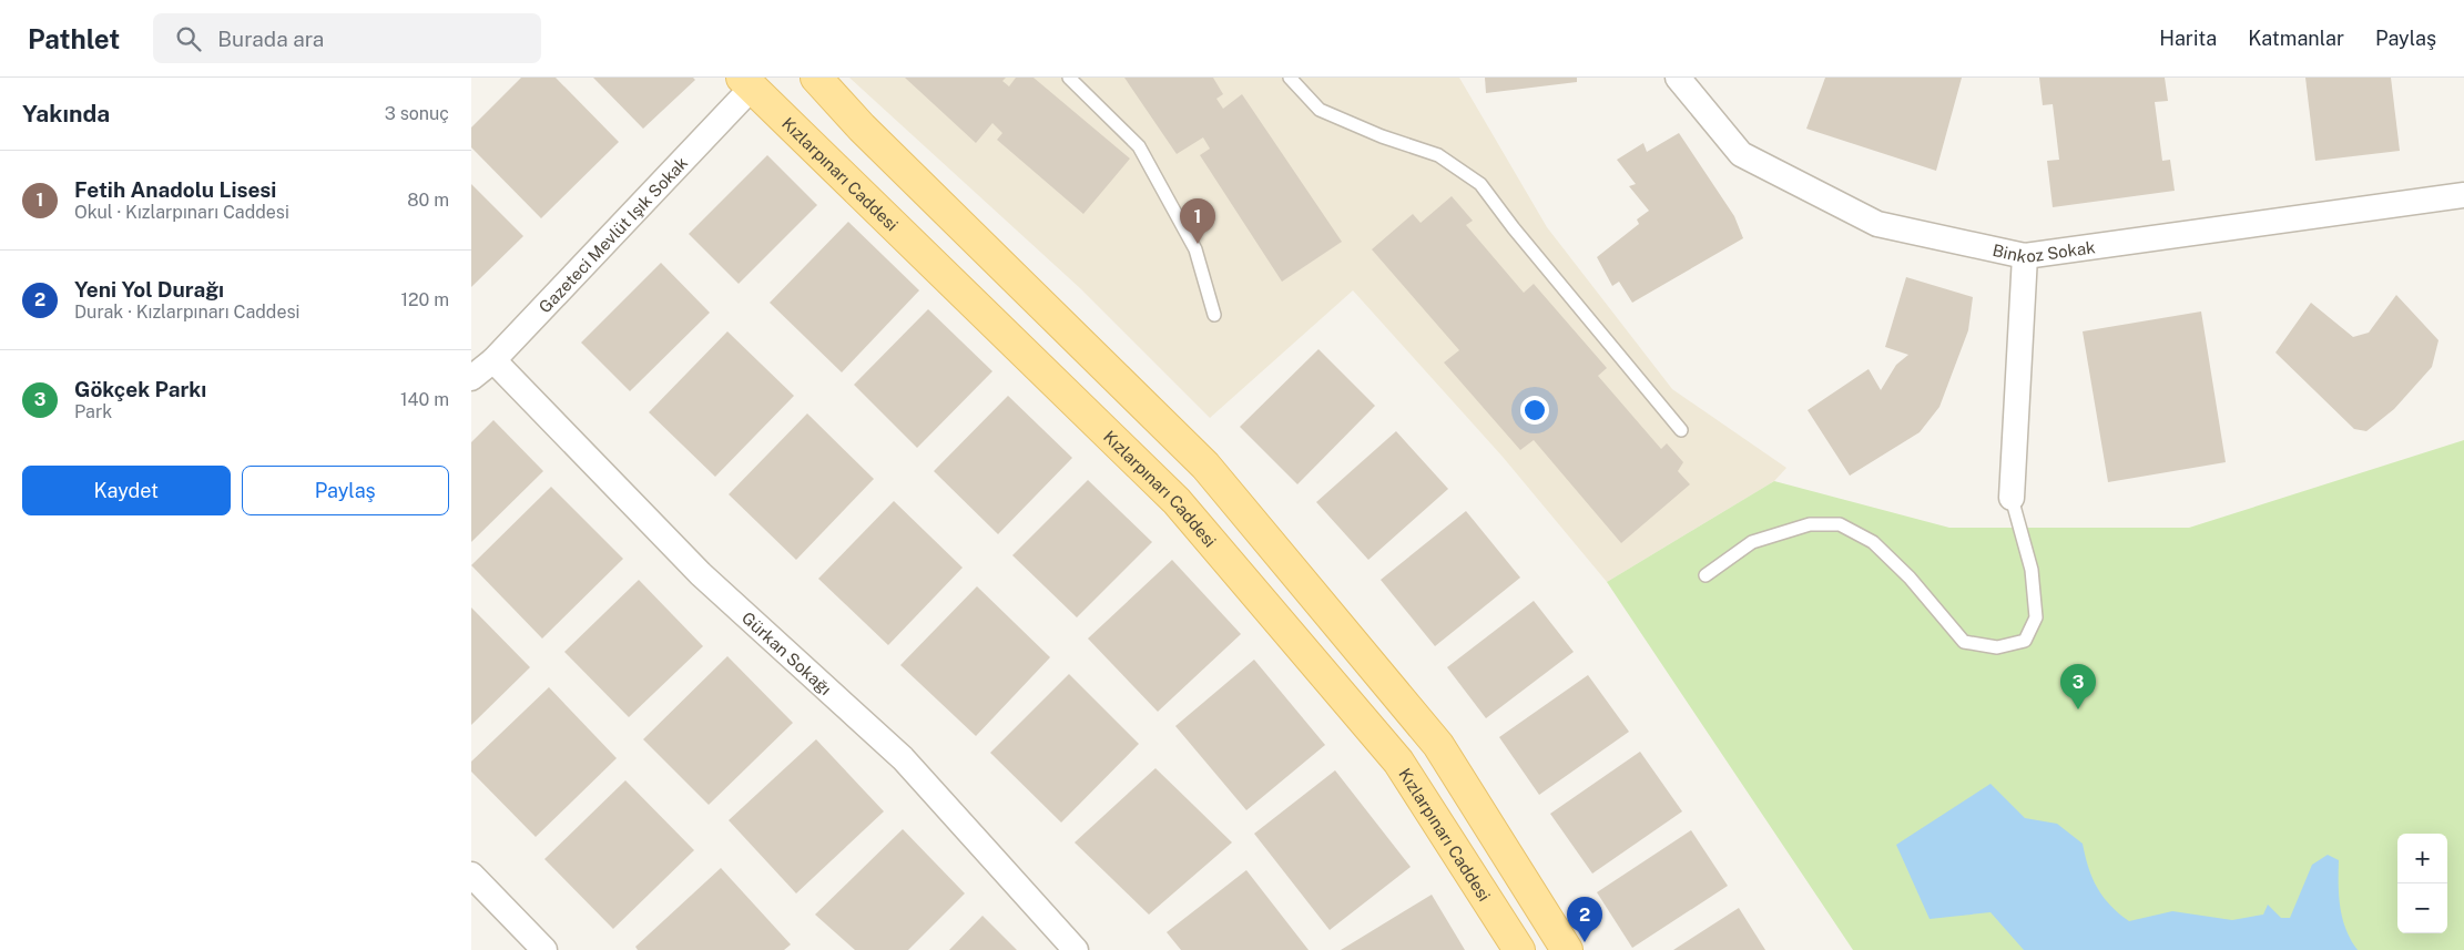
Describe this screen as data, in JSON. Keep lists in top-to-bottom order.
{
  "streets": {
    "main road": ["Kızlarpınarı Caddesi"],
    "street": ["Gazeteci Mevlüt Işık Sokak", "Binkoz Sokak", "Gürkan Sokağı"]
  },
  "crossings": [
    ["Kızlarpınarı Caddesi", "Gazeteci Mevlüt Işık Sokak"],
    ["Gazeteci Mevlüt Işık Sokak", "Gürkan Sokağı"]
  ],
  "page": {
    "header": "Pathlet",
    "search": "Burada ara",
    "nav": ["Harita", "Katmanlar", "Paylaş"],
    "heading": ["Yakında", "3 sonuç"],
    "list": [
      {
        "mark": "1",
        "name": "Fetih Anadolu Lisesi",
        "note": "Okul · Kızlarpınarı Caddesi",
        "value": "80 m"
      },
      {
        "mark": "2",
        "name": "Yeni Yol Durağı",
        "note": "Durak · Kızlarpınarı Caddesi",
        "value": "120 m"
      },
      {
        "mark": "3",
        "name": "Gökçek Parkı",
        "note": "Park",
        "value": "140 m"
      }
    ],
    "pins": ["1", "3", "2"],
    "buttons": ["Kaydet", "Paylaş"],
    "map_buttons": ["+", "−"]
  }
}
